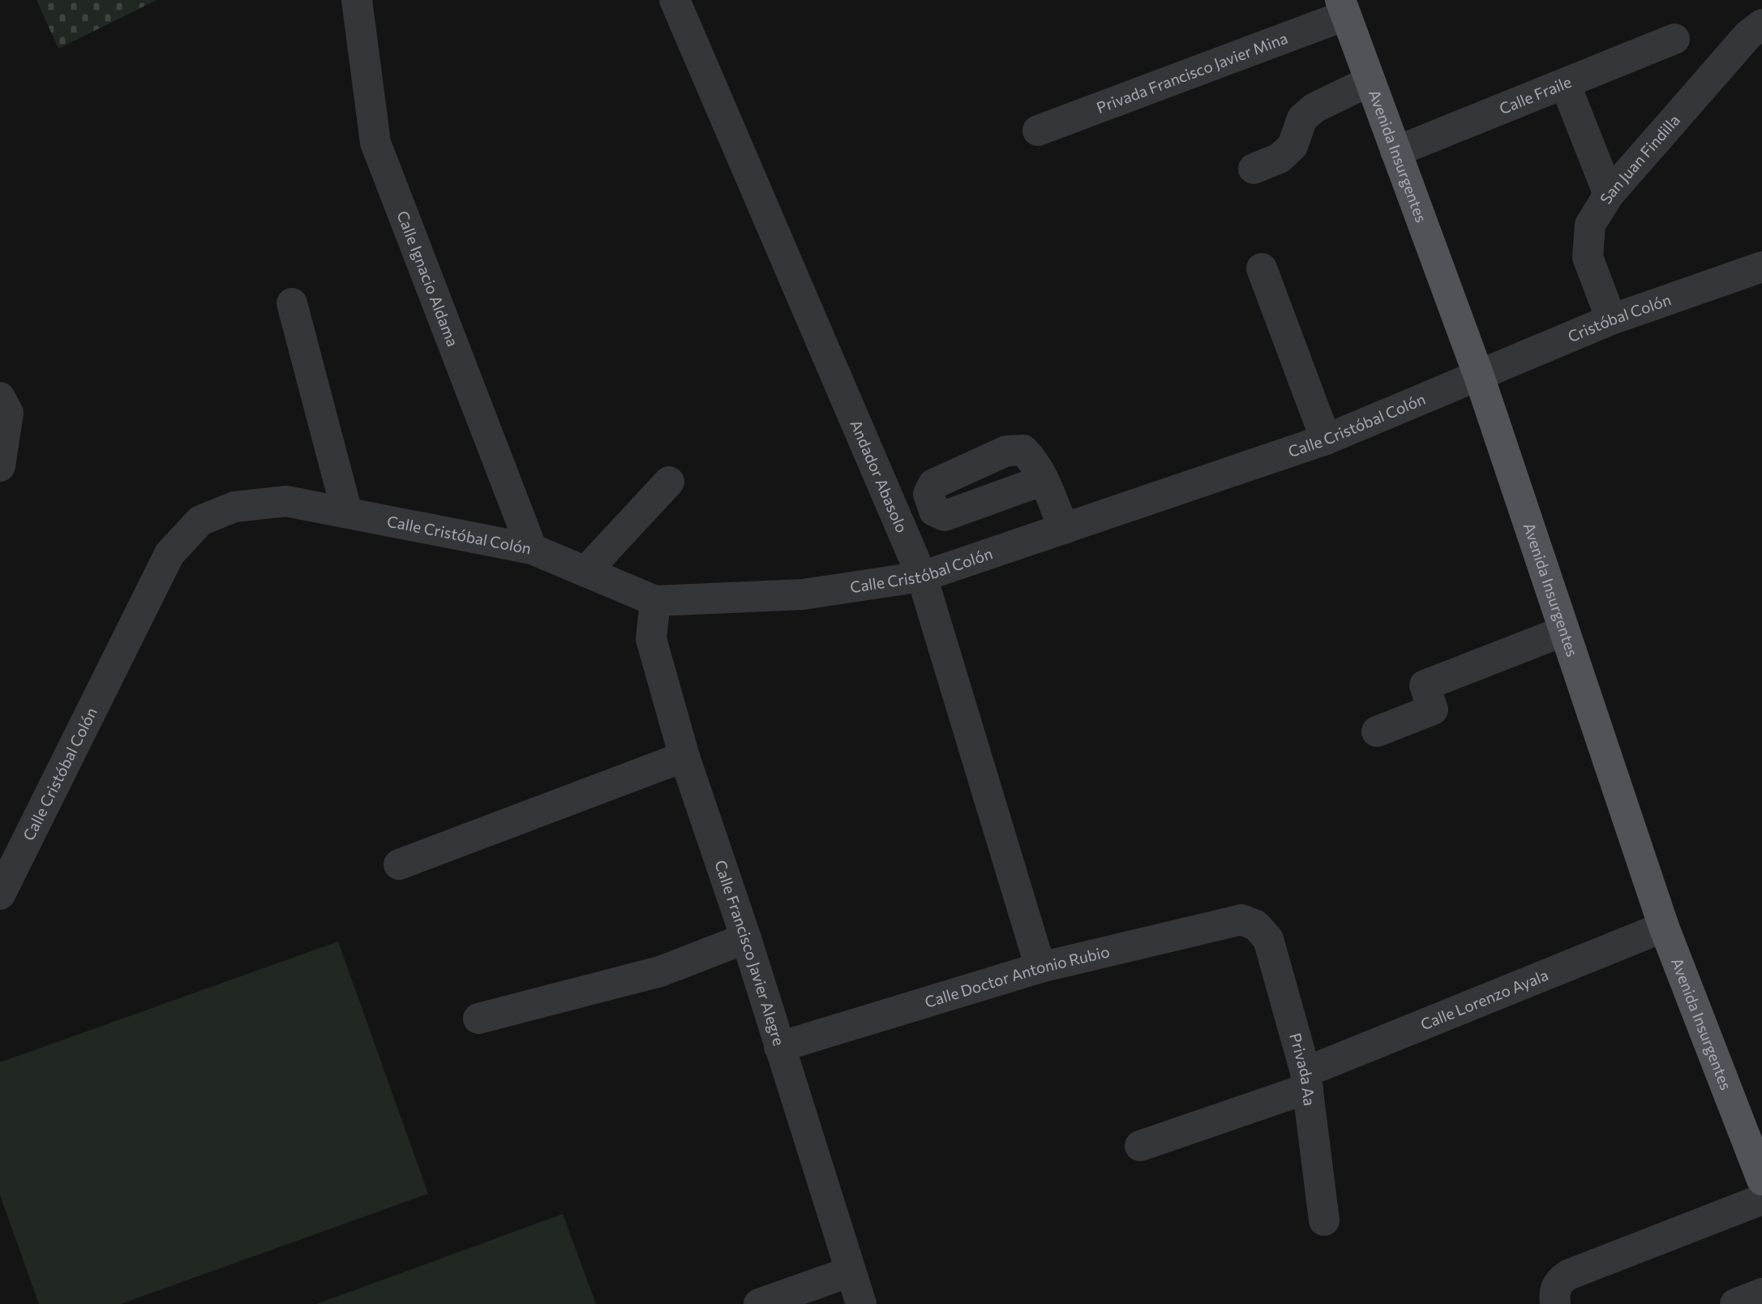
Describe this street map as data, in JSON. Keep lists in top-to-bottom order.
{
  "streets": {
    "main road": ["Avenida Insurgentes"],
    "street": [
      "Privada Francisco Javier Mina",
      "Calle Fraile",
      "San Juan Findilla",
      "Calle Ignacio Aldama",
      "Cristóbal Colón",
      "Calle Cristóbal Colón",
      "Andador Abasolo",
      "Calle Francisco Javier Alegre",
      "Calle Doctor Antonio Rubio",
      "Calle Lorenzo Ayala",
      "Privada Aa"
    ]
  },
  "crossings": [
    ["Privada Francisco Javier Mina", "Avenida Insurgentes"],
    ["Calle Fraile", "Avenida Insurgentes"],
    ["Avenida Insurgentes", "Cristóbal Colón"],
    ["Avenida Insurgentes", "Calle Cristóbal Colón"],
    ["Avenida Insurgentes", "Calle Lorenzo Ayala"],
    ["San Juan Findilla", "Cristóbal Colón"],
    ["Calle Ignacio Aldama", "Calle Cristóbal Colón"],
    ["Cristóbal Colón", "Calle Cristóbal Colón"],
    ["Calle Cristóbal Colón", "Andador Abasolo"],
    ["Calle Cristóbal Colón", "Calle Francisco Javier Alegre"],
    ["Andador Abasolo", "Calle Doctor Antonio Rubio"],
    ["Calle Francisco Javier Alegre", "Calle Doctor Antonio Rubio"],
    ["Calle Doctor Antonio Rubio", "Privada Aa"],
    ["Calle Lorenzo Ayala", "Privada Aa"]
  ]
}
